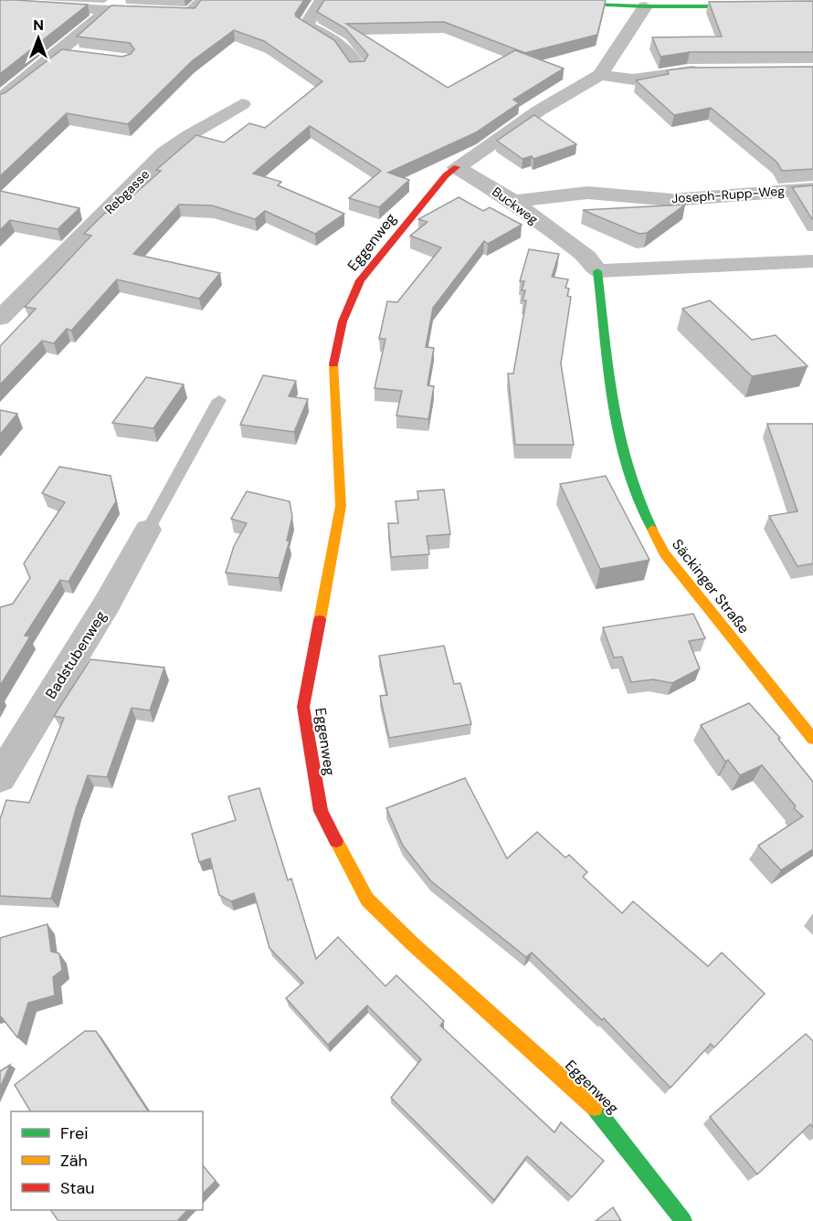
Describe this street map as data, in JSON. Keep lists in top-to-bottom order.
{
  "streets": {
    "street": [
      "Rebgasse",
      "Joseph-Rupp-Weg",
      "Buckweg",
      "Eggenweg",
      "Säckinger Straße",
      "Badstubenweg"
    ]
  },
  "crossings": [
    ["Joseph-Rupp-Weg", "Buckweg"],
    ["Buckweg", "Eggenweg"],
    ["Buckweg", "Säckinger Straße"]
  ],
  "legend": ["Frei", "Zäh", "Stau"],
  "north": "top"
}
